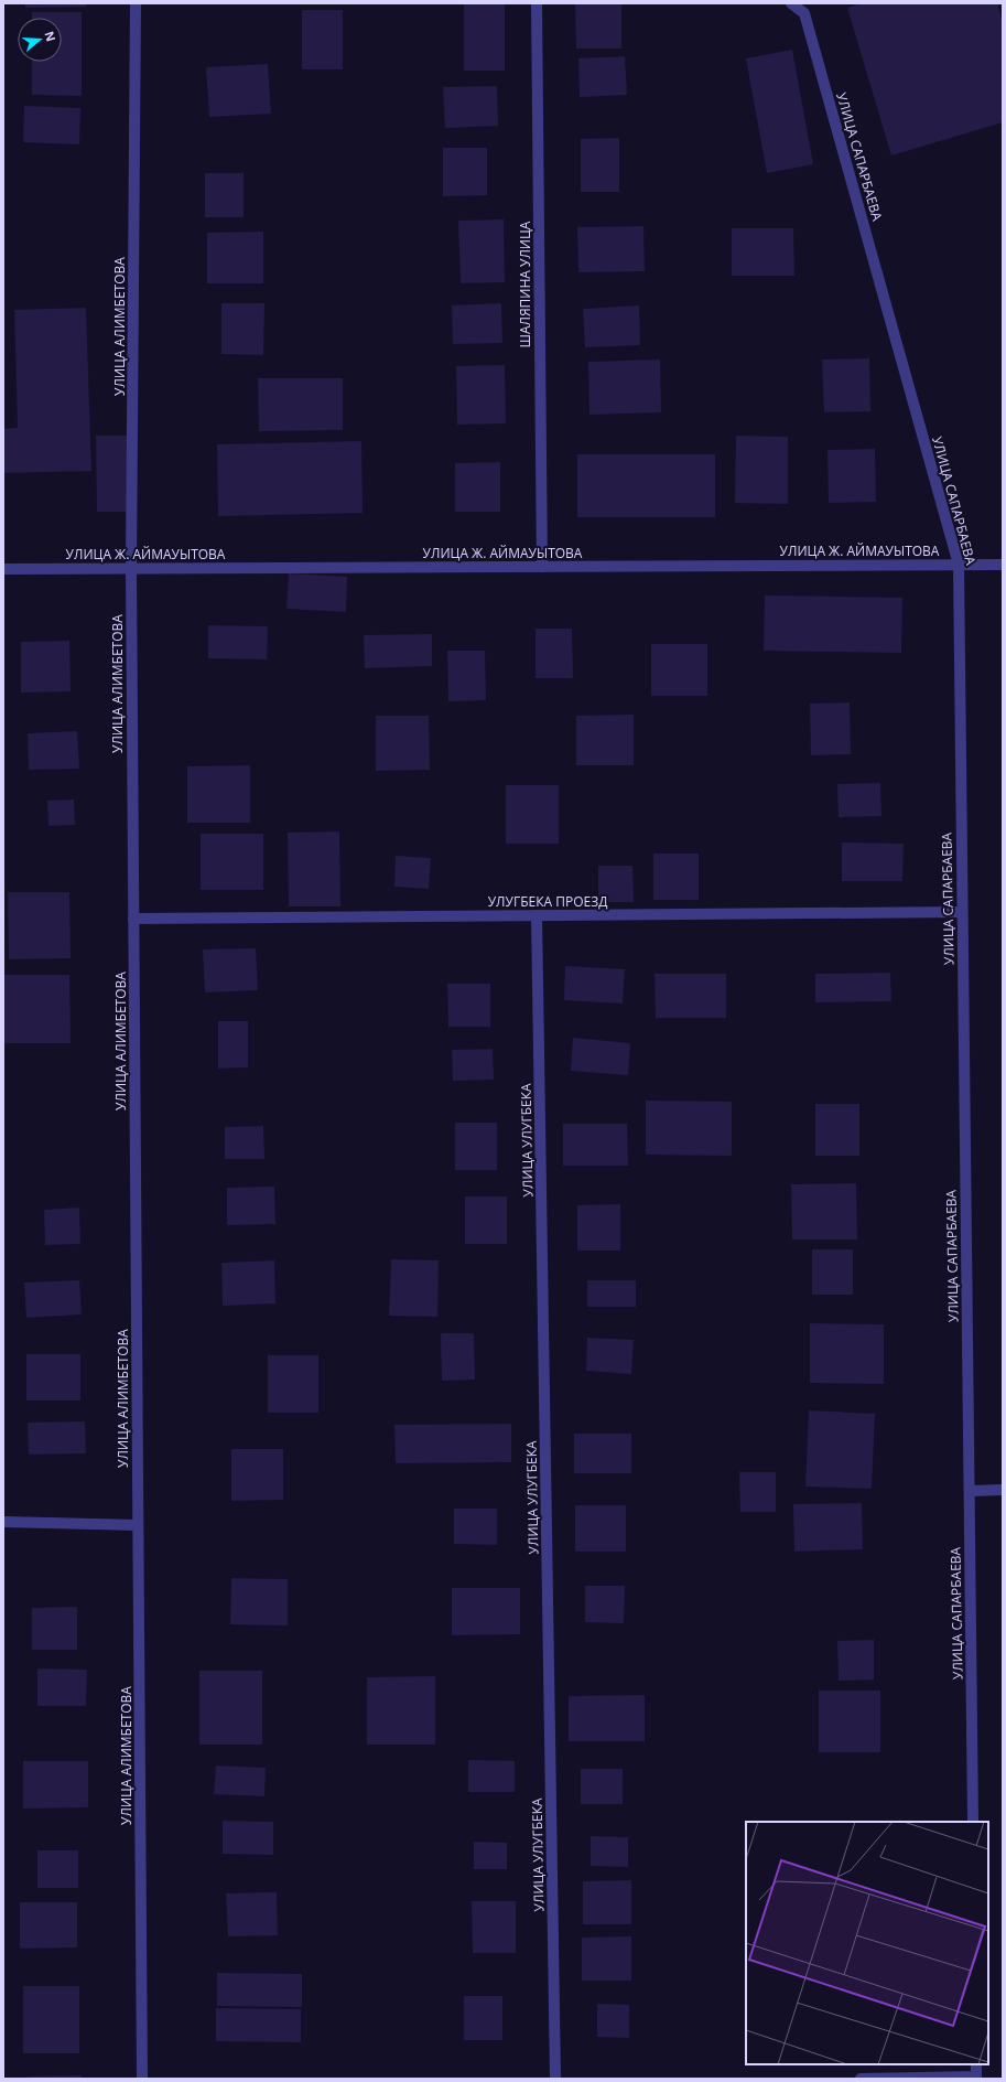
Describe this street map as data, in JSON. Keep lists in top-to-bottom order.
{
  "streets": {
    "street": [
      "УЛИЦА САПАРБАЕВА",
      "ШАЛЯПИНА УЛИЦА",
      "УЛИЦА АЛИМБЕТОВА",
      "УЛИЦА Ж. АЙМАУЫТОВА",
      "УЛУГБЕКА ПРОЕЗД",
      "УЛИЦА УЛУГБЕКА"
    ]
  },
  "crossings": [
    ["УЛИЦА САПАРБАЕВА", "УЛИЦА Ж. АЙМАУЫТОВА"],
    ["УЛИЦА САПАРБАЕВА", "УЛУГБЕКА ПРОЕЗД"],
    ["ШАЛЯПИНА УЛИЦА", "УЛИЦА Ж. АЙМАУЫТОВА"],
    ["УЛИЦА АЛИМБЕТОВА", "УЛИЦА Ж. АЙМАУЫТОВА"],
    ["УЛИЦА АЛИМБЕТОВА", "УЛУГБЕКА ПРОЕЗД"],
    ["УЛУГБЕКА ПРОЕЗД", "УЛИЦА УЛУГБЕКА"]
  ],
  "north": "right"
}
